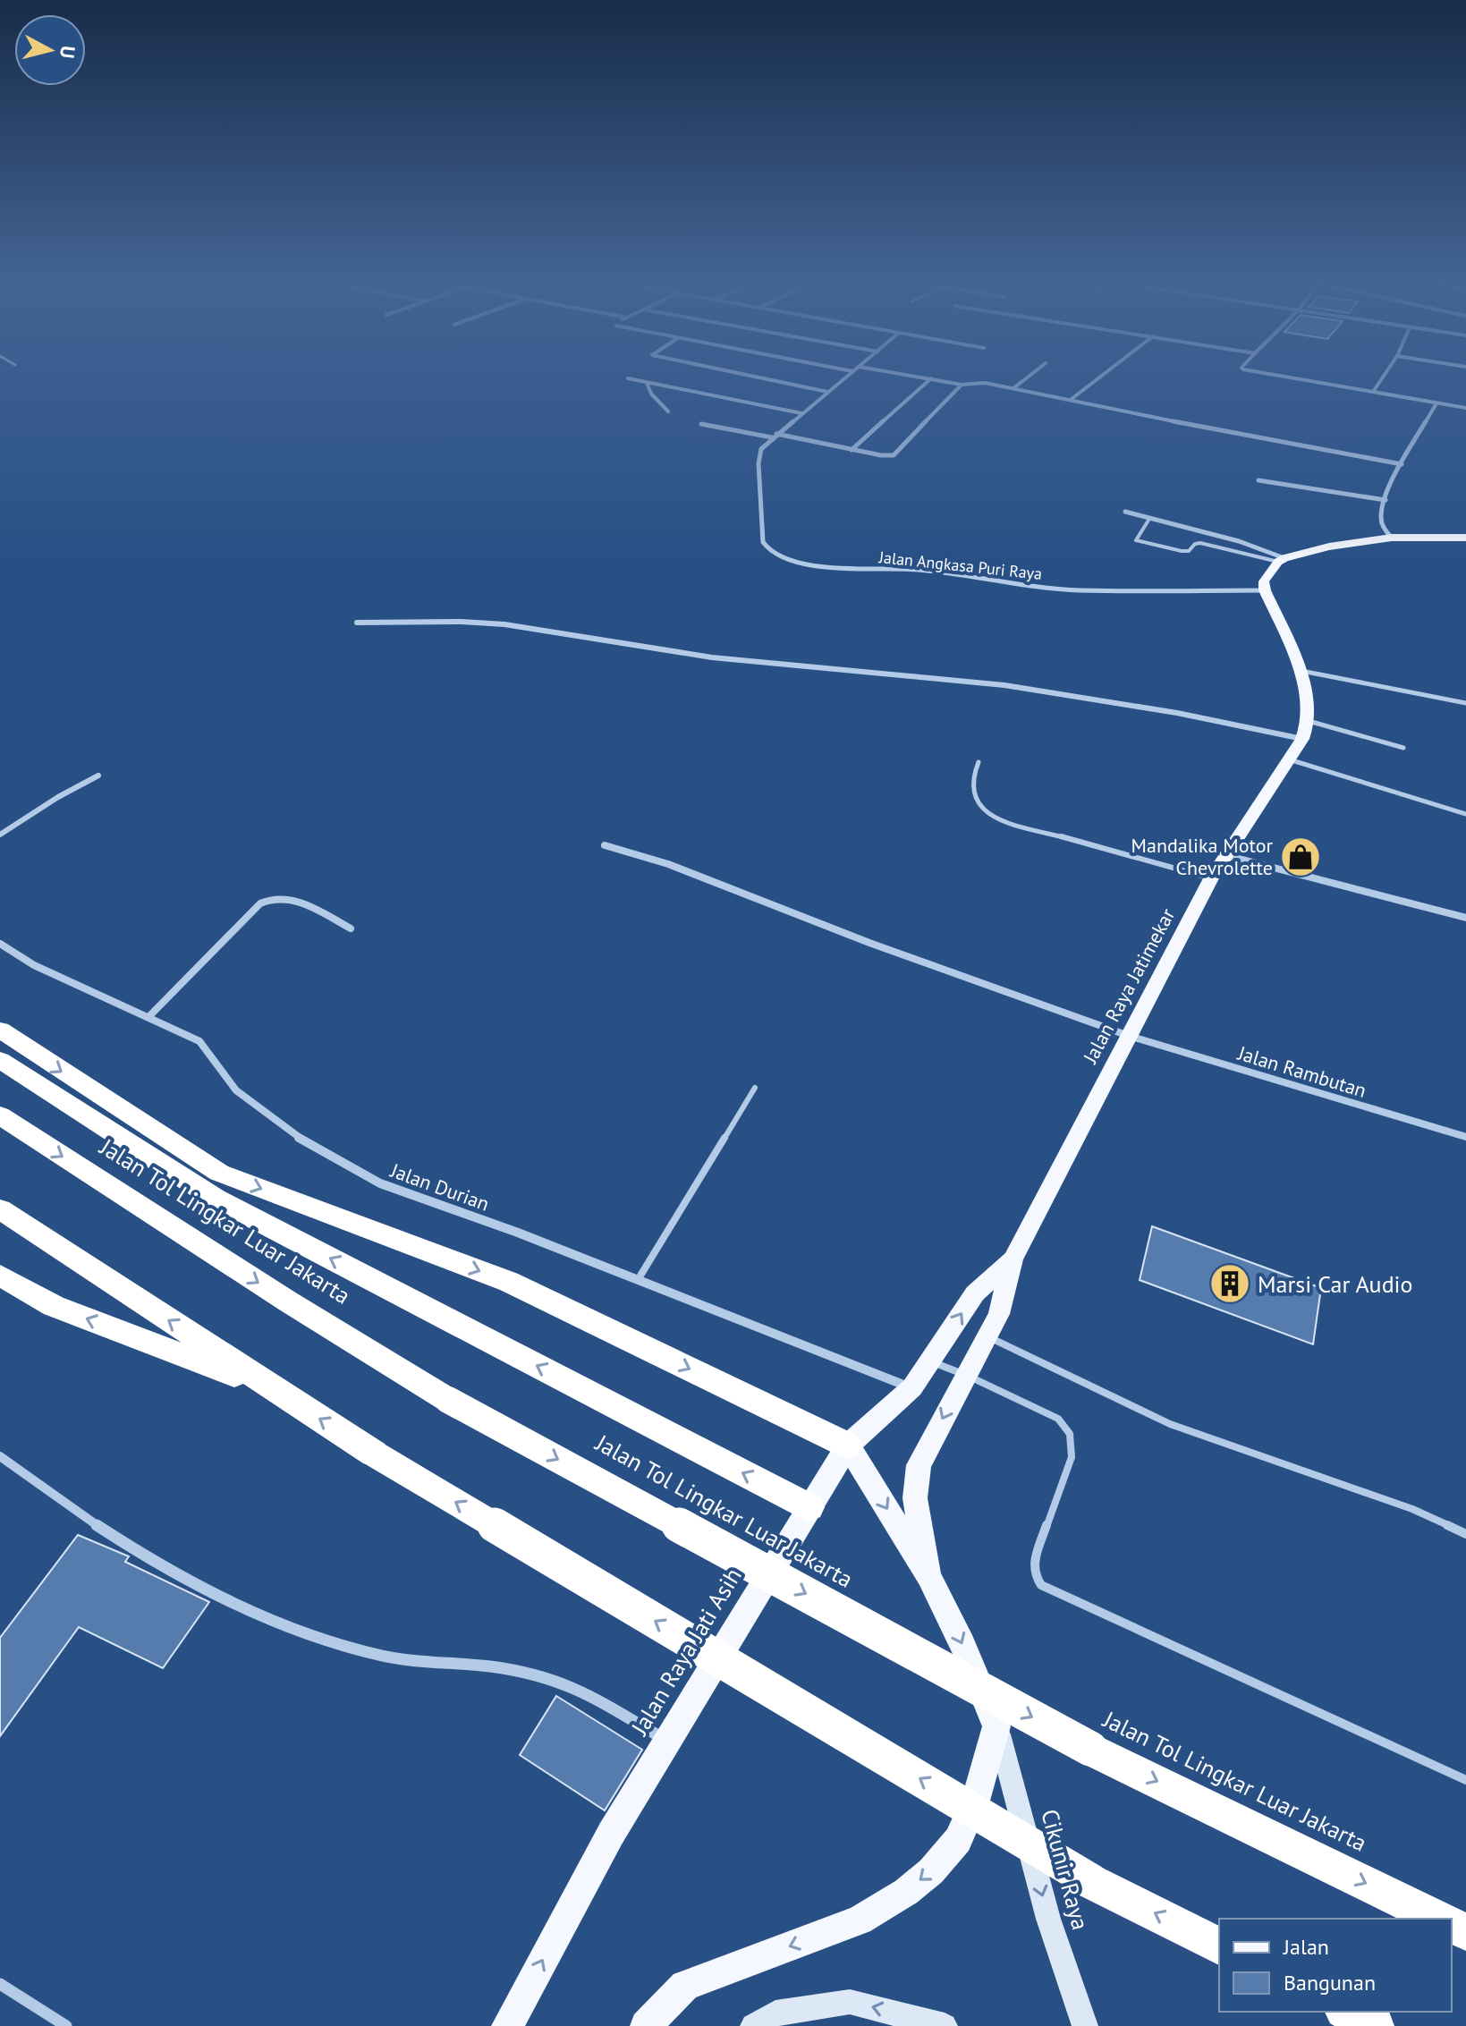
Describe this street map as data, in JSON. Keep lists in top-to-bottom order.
{
  "streets": {
    "highway": ["Jalan Tol Lingkar Luar Jakarta"],
    "main road": ["Jalan Raya Jatimekar", "Jalan Raya Jati Asih"],
    "street": [
      "Jalan Angkasa Puri Raya",
      "Jalan Rambutan",
      "Jalan Durian",
      "Cikunir Raya"
    ]
  },
  "crossings": [
    ["Jalan Angkasa Puri Raya", "Jalan Raya Jatimekar"],
    ["Jalan Raya Jatimekar", "Jalan Rambutan"],
    ["Jalan Raya Jatimekar", "Jalan Raya Jati Asih"],
    ["Jalan Durian", "Jalan Raya Jati Asih"]
  ],
  "one_way": ["Jalan Raya Jati Asih", "Cikunir Raya"],
  "places": {
    "shop": ["Mandalika Motor Chevrolette"],
    "building": ["Marsi Car Audio"]
  },
  "legend": ["Jalan", "Bangunan"],
  "north": "right"
}
